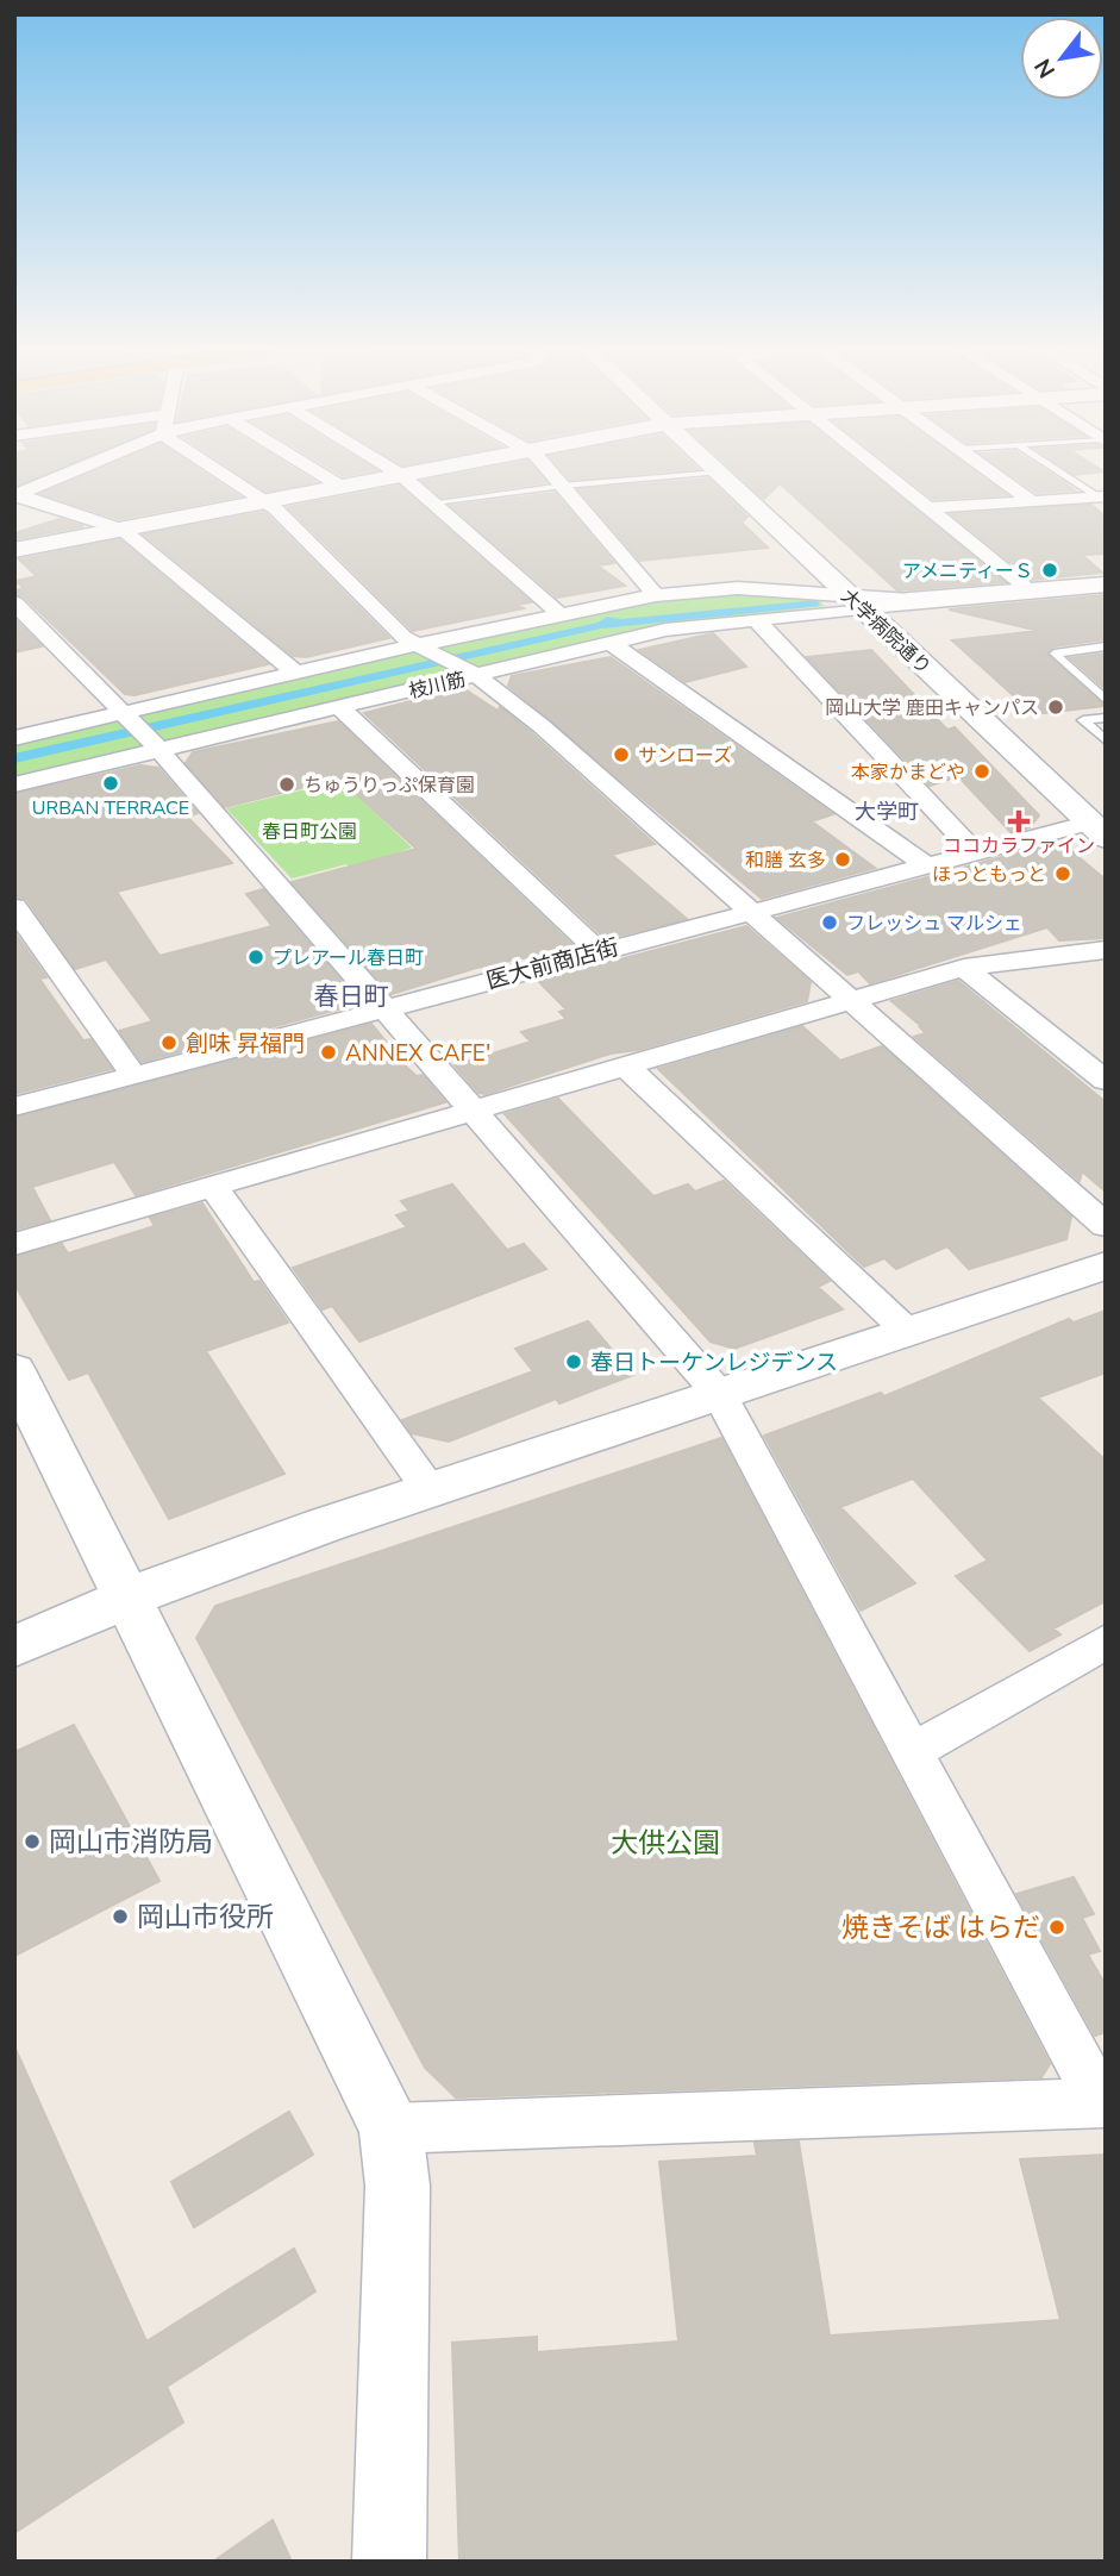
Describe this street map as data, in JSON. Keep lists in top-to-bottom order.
{
  "streets": {
    "street": ["大学病院通り", "枝川筋", "医大前商店街"]
  },
  "crossings": [
    ["大学病院通り", "枝川筋"],
    ["大学病院通り", "医大前商店街"]
  ],
  "districts": ["大学町", "春日町"],
  "parks": ["春日町公園", "大供公園"],
  "places": {
    "other": [
      "アメニティーＳ",
      "岡山大学 鹿田キャンパス",
      "サンローズ",
      "本家かまどや",
      "URBAN TERRACE",
      "ちゅうりっぷ保育園",
      "和膳 玄多",
      "ほっともっと",
      "フレッシュ マルシェ",
      "プレアール春日町",
      "創味 昇福門",
      "ANNEX CAFE'",
      "春日トーケンレジデンス",
      "岡山市消防局",
      "岡山市役所",
      "焼きそば はらだ"
    ],
    "health": ["ココカラファイン"]
  },
  "north": "bottom left"
}
